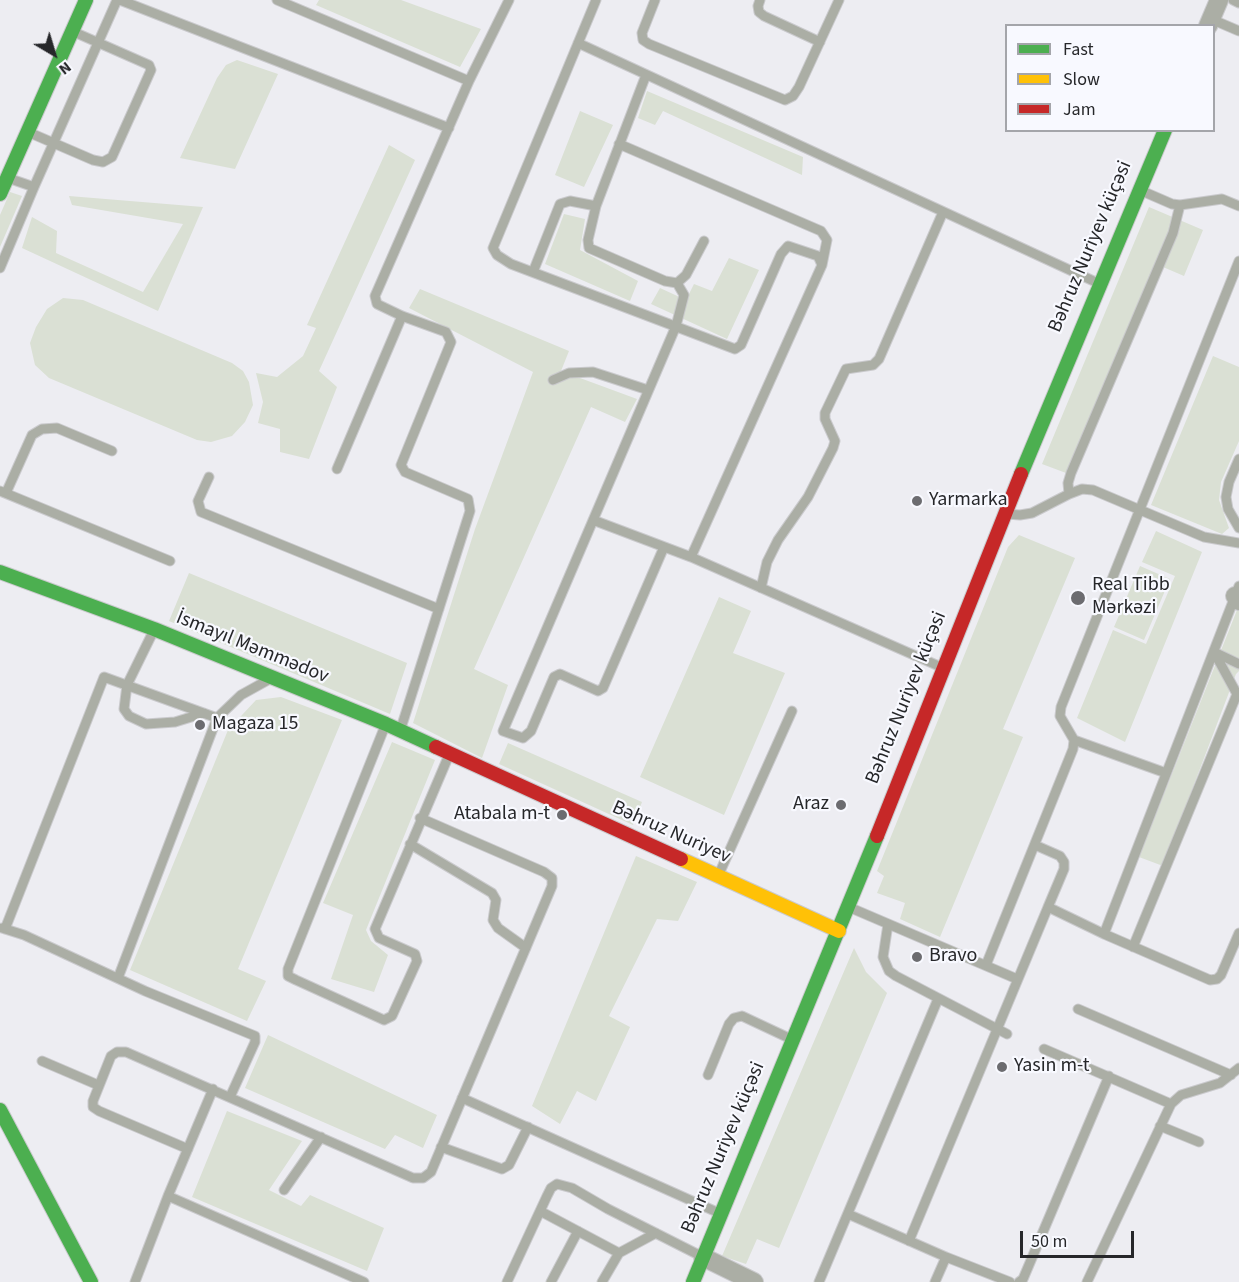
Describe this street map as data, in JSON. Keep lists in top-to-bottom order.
{
  "streets": {
    "street": ["Bəhruz Nuriyev küçəsi", "İsmayıl Məmmədov", "Bəhruz Nuriyev"]
  },
  "crossings": [
    ["Bəhruz Nuriyev küçəsi", "Bəhruz Nuriyev"],
    ["İsmayıl Məmmədov", "Bəhruz Nuriyev"]
  ],
  "places": [
    "Yarmarka",
    "Real Tibb Mərkəzi",
    "Magaza 15",
    "Araz",
    "Atabala m-t",
    "Bravo",
    "Yasin m-t"
  ],
  "legend": ["Fast", "Slow", "Jam"],
  "scale_bar": "50 m",
  "north": "bottom right"
}
